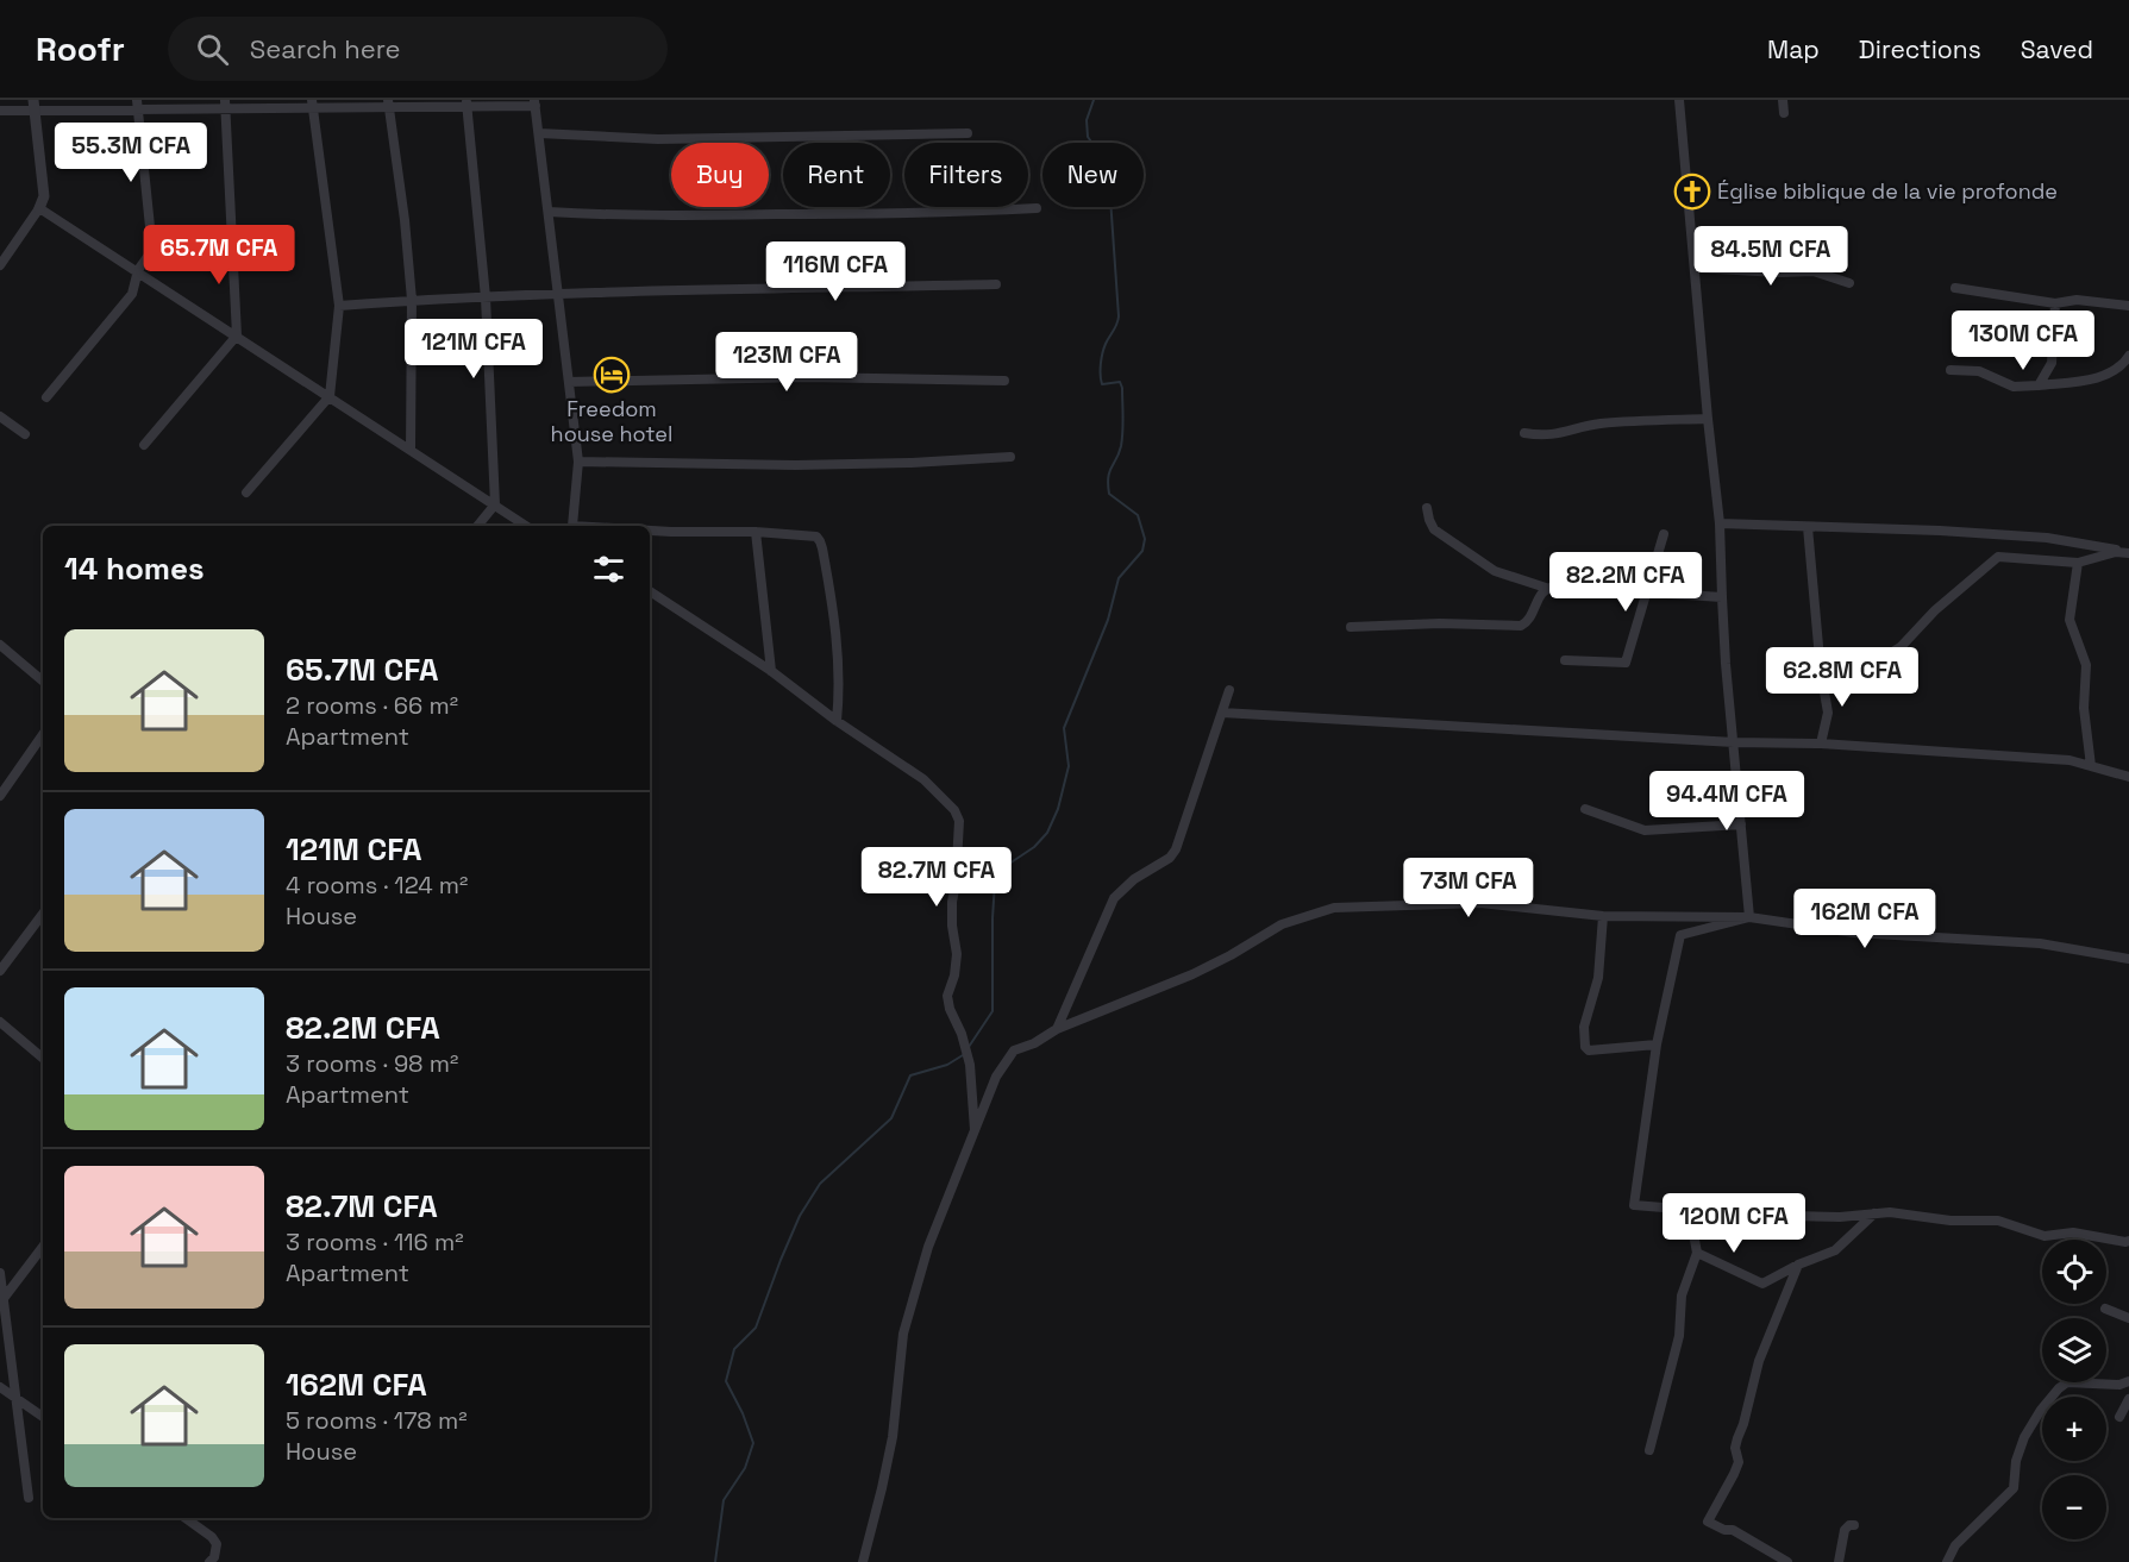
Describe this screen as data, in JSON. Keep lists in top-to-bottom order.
{
  "places": {
    "church": ["Église biblique de la vie profonde"],
    "hotel": ["Freedom house hotel"]
  },
  "page": {
    "header": "Roofr",
    "search": "Search here",
    "nav": ["Map", "Directions", "Saved"],
    "price": [
      "55.3M CFA",
      "65.7M CFA",
      "84.5M CFA",
      "116M CFA",
      "130M CFA",
      "121M CFA",
      "123M CFA",
      "82.2M CFA",
      "62.8M CFA",
      "94.4M CFA",
      "82.7M CFA",
      "73M CFA",
      "162M CFA",
      "120M CFA"
    ],
    "chip": [
      "Buy",
      "Rent",
      "Filters",
      "New"
    ],
    "heading": "14 homes",
    "list": [
      {
        "name": "65.7M CFA",
        "note": "2 rooms · 66 m² · Apartment"
      },
      {
        "name": "121M CFA",
        "note": "4 rooms · 124 m² · House"
      },
      {
        "name": "82.2M CFA",
        "note": "3 rooms · 98 m² · Apartment"
      },
      {
        "name": "82.7M CFA",
        "note": "3 rooms · 116 m² · Apartment"
      },
      {
        "name": "162M CFA",
        "note": "5 rooms · 178 m² · House"
      }
    ],
    "map_buttons": ["+", "−"]
  }
}
